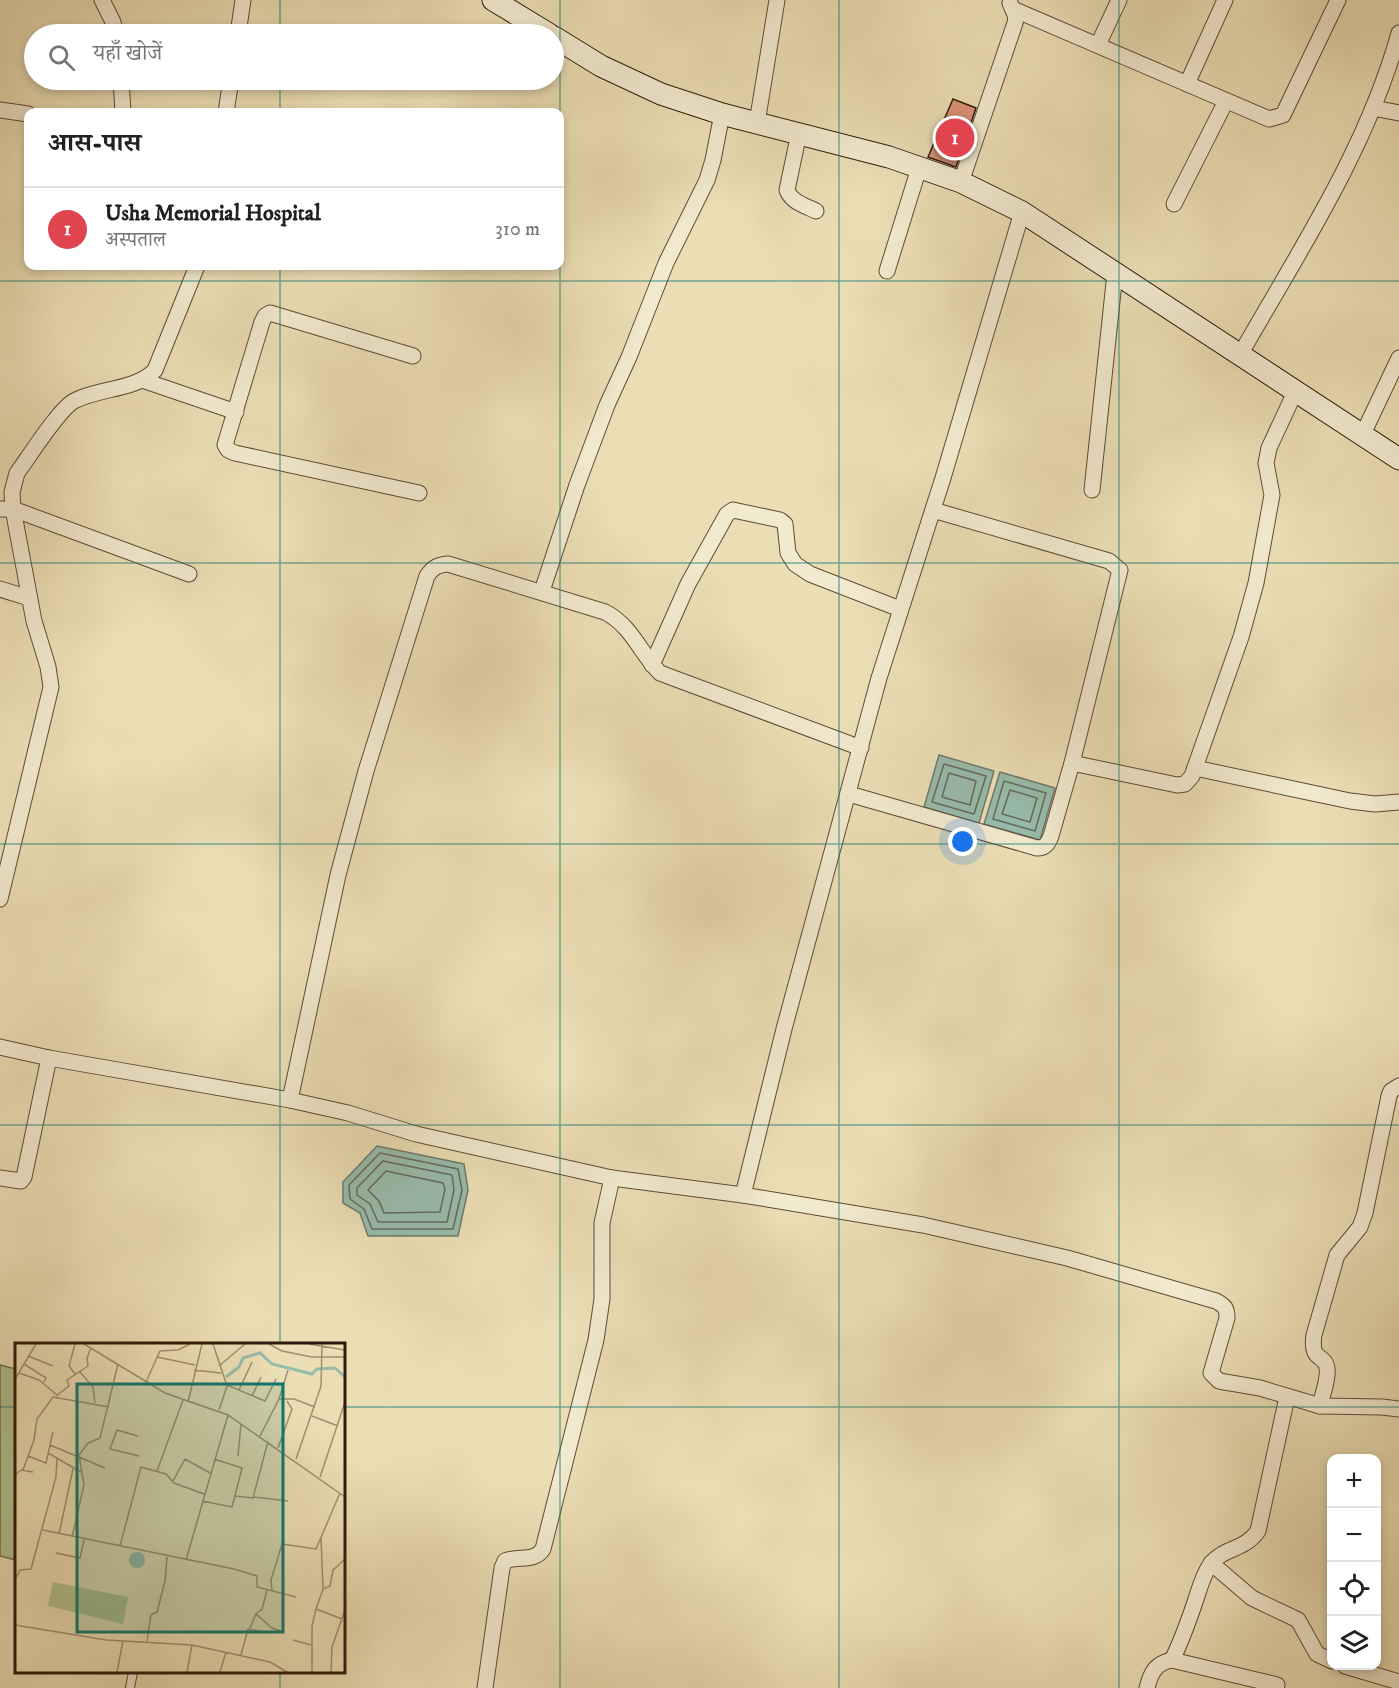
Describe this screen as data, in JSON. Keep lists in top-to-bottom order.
{
  "page": {
    "search": "यहाँ खोजें",
    "heading": "आस-पास",
    "pins": "1",
    "list": [
      {
        "mark": "1",
        "name": "Usha Memorial Hospital",
        "note": "अस्पताल",
        "value": "310 m"
      }
    ],
    "map_buttons": ["+", "−"]
  }
}
